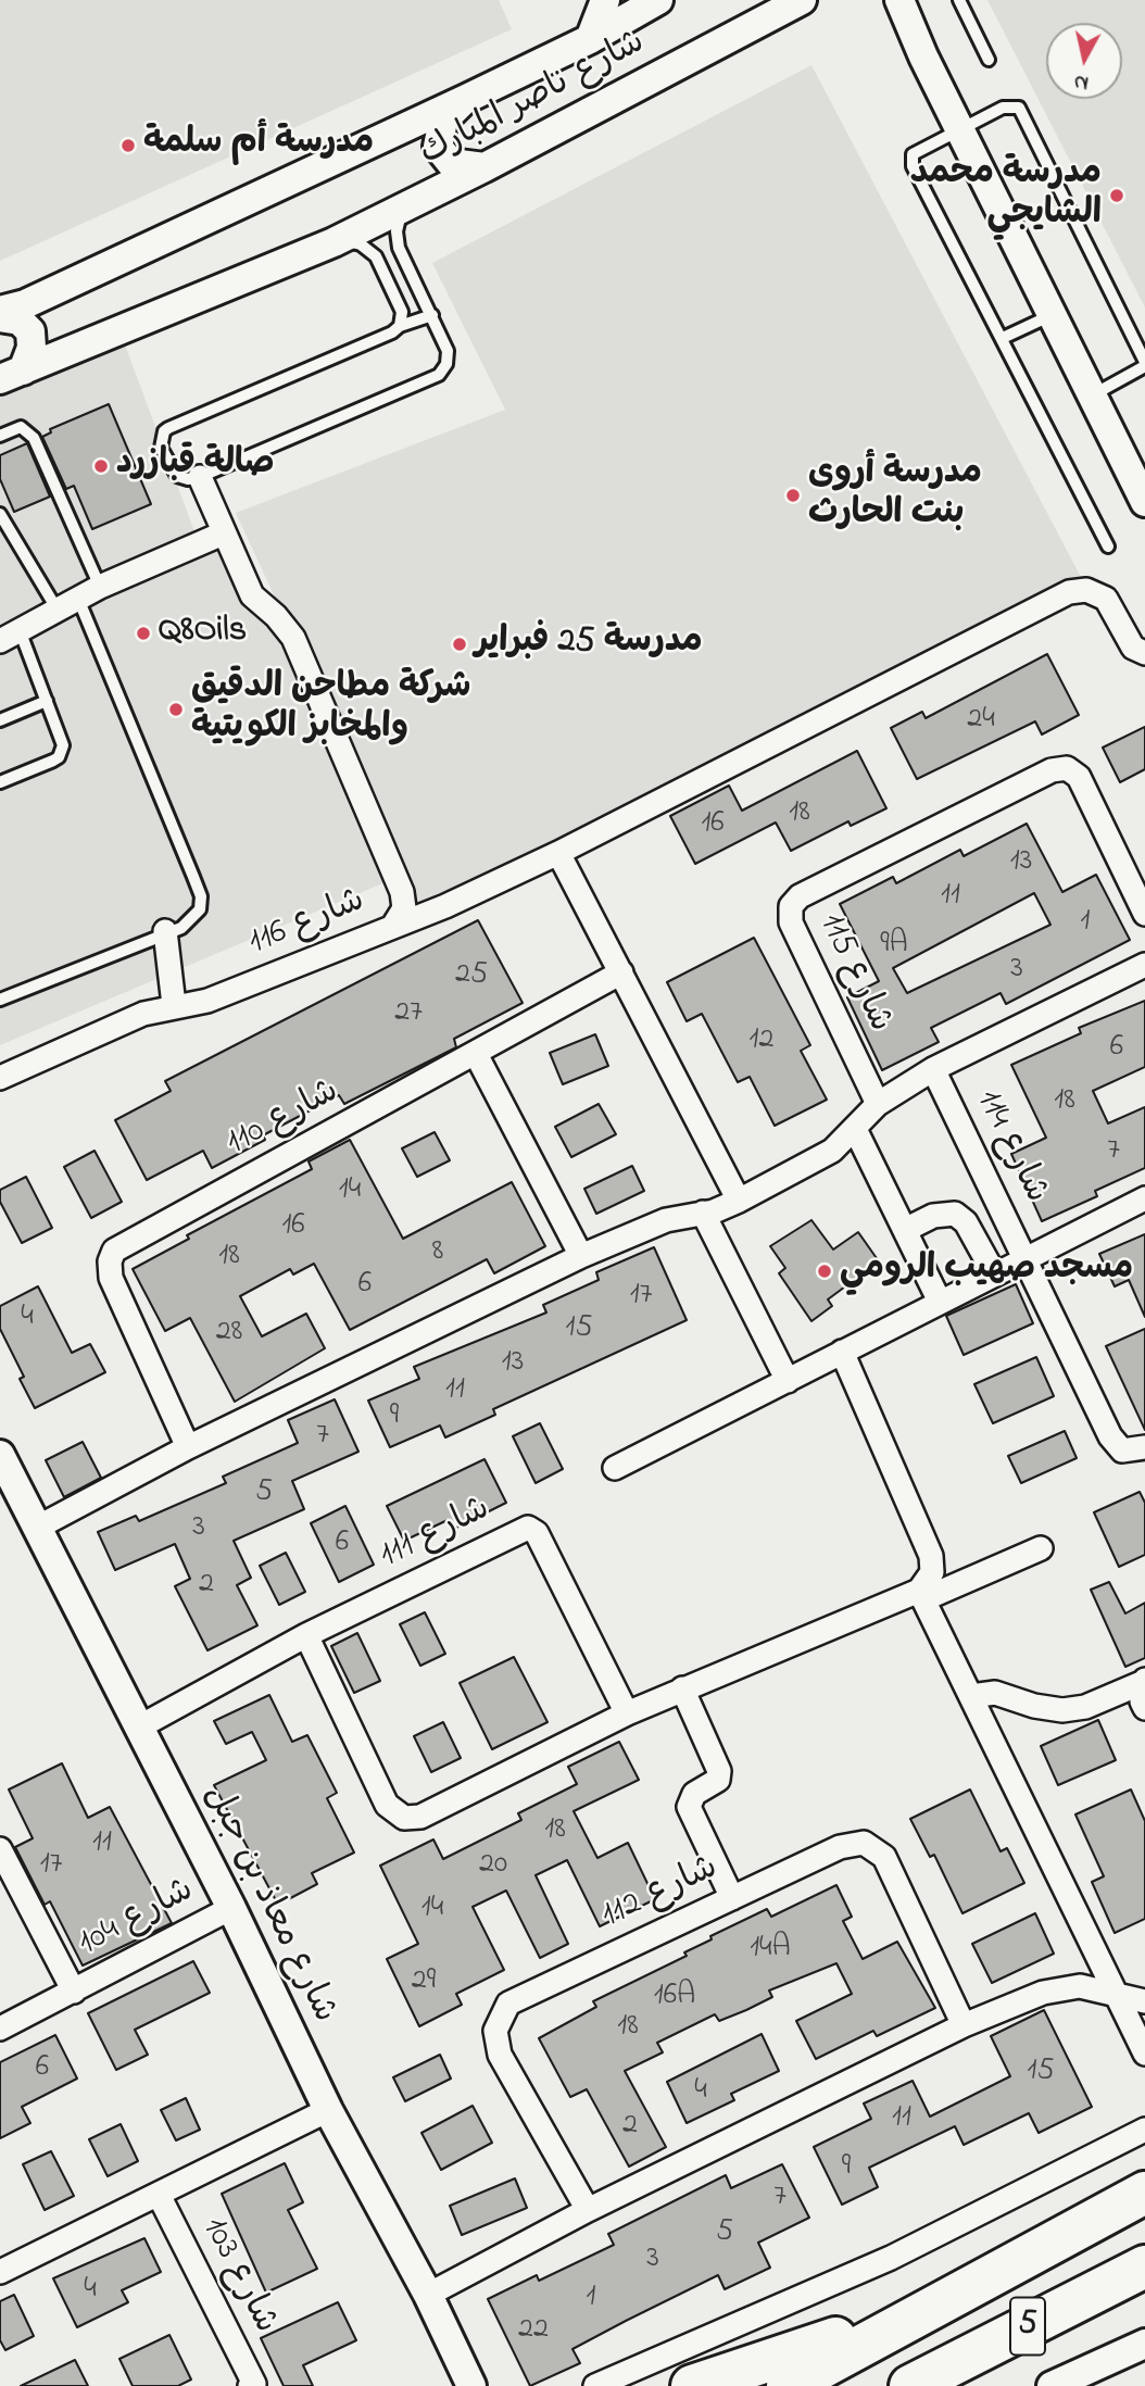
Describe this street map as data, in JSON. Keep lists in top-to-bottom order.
{
  "streets": {
    "highway": ["5"],
    "street": [
      "شارع ناصر المبارك",
      "شارع 116",
      "شارع 115",
      "شارع 110",
      "شارع 114",
      "شارع 111",
      "شارع 112",
      "شارع معاذ بن جبل",
      "شارع 104",
      "شارع 103"
    ]
  },
  "crossings": [
    ["شارع 111", "شارع معاذ بن جبل"],
    ["شارع معاذ بن جبل", "شارع 104"],
    ["شارع معاذ بن جبل", "شارع 103"]
  ],
  "places": [
    "مدرسة أم سلمة",
    "مدرسة محمد الشايجي",
    "صالة قبازرد",
    "مدرسة أروى بنت الحارث",
    "Q8Oils",
    "مدرسة 25 فبراير",
    "شركة مطاحن الدقيق والمخابز الكويتية",
    "مسجد صهيب الرومي"
  ],
  "house_numbers": [
    "24",
    "18",
    "16",
    "13",
    "11",
    "1",
    "9A",
    "3",
    "25",
    "27",
    "12",
    "6",
    "18",
    "7",
    "14",
    "16",
    "8",
    "18",
    "6",
    "17",
    "4",
    "15",
    "28",
    "13",
    "11",
    "9",
    "7",
    "5",
    "3",
    "6",
    "2",
    "18",
    "11",
    "17",
    "20",
    "14",
    "14A",
    "29",
    "16A",
    "18",
    "6",
    "15",
    "4",
    "11",
    "2",
    "9",
    "7",
    "5",
    "3",
    "4",
    "1",
    "22"
  ],
  "north": "bottom"
}
